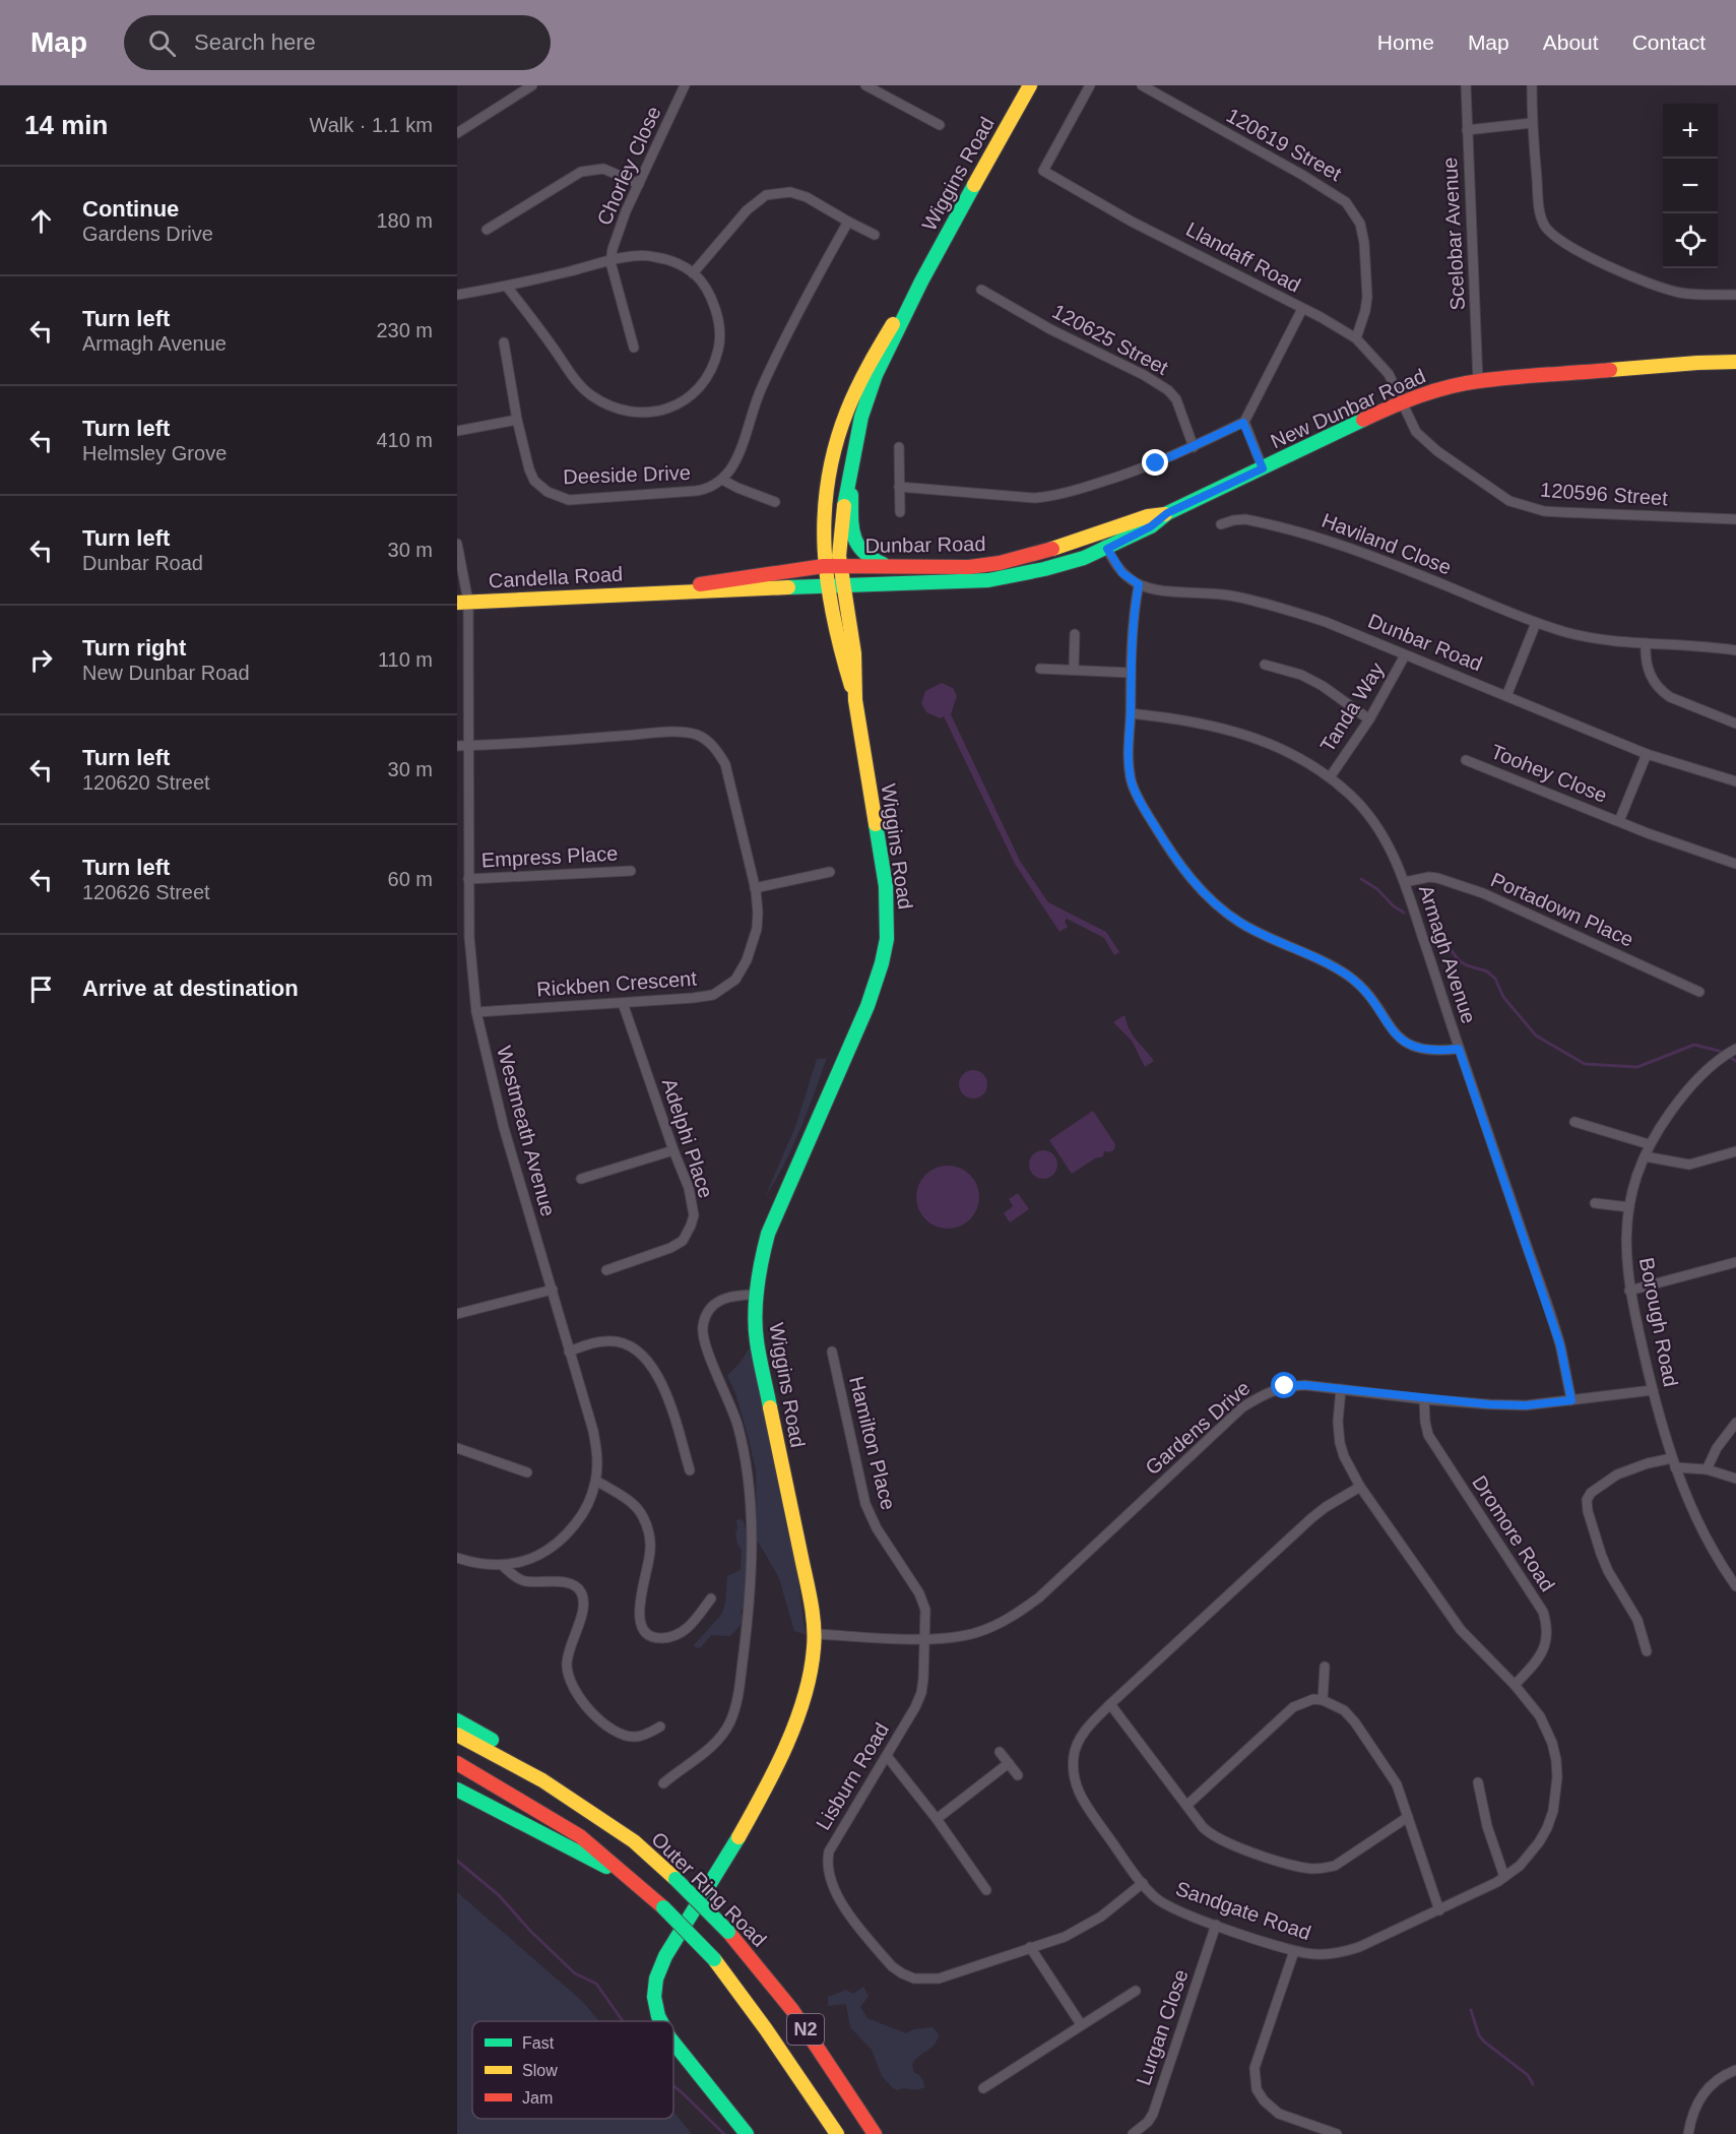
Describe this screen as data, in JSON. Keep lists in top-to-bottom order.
{
  "streets": {
    "main road": [
      "Wiggins Road",
      "New Dunbar Road",
      "Dunbar Road",
      "Candella Road",
      "Outer Ring Road",
      "N2"
    ],
    "street": [
      "120619 Street",
      "Chorley Close",
      "Scelobar Avenue",
      "Llandaff Road",
      "120625 Street",
      "Deeside Drive",
      "120596 Street",
      "Haviland Close",
      "Tanda Way",
      "Toohey Close",
      "Empress Place",
      "Portadown Place",
      "Armagh Avenue",
      "Rickben Crescent",
      "Westmeath Avenue",
      "Adelphi Place",
      "Borough Road",
      "Gardens Drive",
      "Hamilton Place",
      "Dromore Road",
      "Lisburn Road",
      "Sandgate Road",
      "Lurgan Close"
    ]
  },
  "crossings": [
    ["120619 Street", "Llandaff Road"],
    ["Wiggins Road", "Dunbar Road"],
    ["Wiggins Road", "Candella Road"],
    ["Wiggins Road", "Gardens Drive"],
    ["Scelobar Avenue", "New Dunbar Road"],
    ["Llandaff Road", "New Dunbar Road"],
    ["Llandaff Road", "120596 Street"],
    ["New Dunbar Road", "120596 Street"],
    ["New Dunbar Road", "Dunbar Road"],
    ["Dunbar Road", "Candella Road"],
    ["Dunbar Road", "Tanda Way"],
    ["Dunbar Road", "Toohey Close"],
    ["Candella Road", "Westmeath Avenue"],
    ["Tanda Way", "Armagh Avenue"],
    ["Empress Place", "Westmeath Avenue"],
    ["Portadown Place", "Armagh Avenue"],
    ["Armagh Avenue", "Gardens Drive"],
    ["Rickben Crescent", "Westmeath Avenue"],
    ["Rickben Crescent", "Adelphi Place"],
    ["Borough Road", "Gardens Drive"],
    ["Gardens Drive", "Hamilton Place"],
    ["Gardens Drive", "Dromore Road"],
    ["Gardens Drive", "Lisburn Road"],
    ["Gardens Drive", "Sandgate Road"],
    ["Hamilton Place", "Lisburn Road"],
    ["Dromore Road", "Sandgate Road"],
    ["Lisburn Road", "Sandgate Road"],
    ["Sandgate Road", "Lurgan Close"]
  ],
  "legend": ["Fast", "Slow", "Jam"],
  "page": {
    "header": "Map",
    "search": "Search here",
    "nav": [
      "Home",
      "Map",
      "About",
      "Contact"
    ],
    "heading": ["14 min", "Walk · 1.1 km"],
    "map_buttons": ["+", "−"],
    "list": [
      ["Continue", "Gardens Drive", "180 m"],
      ["Turn left", "Armagh Avenue", "230 m"],
      ["Turn left", "Helmsley Grove", "410 m"],
      ["Turn left", "Dunbar Road", "30 m"],
      ["Turn right", "New Dunbar Road", "110 m"],
      ["Turn left", "120620 Street", "30 m"],
      ["Turn left", "120626 Street", "60 m"],
      "Arrive at destination"
    ]
  }
}
